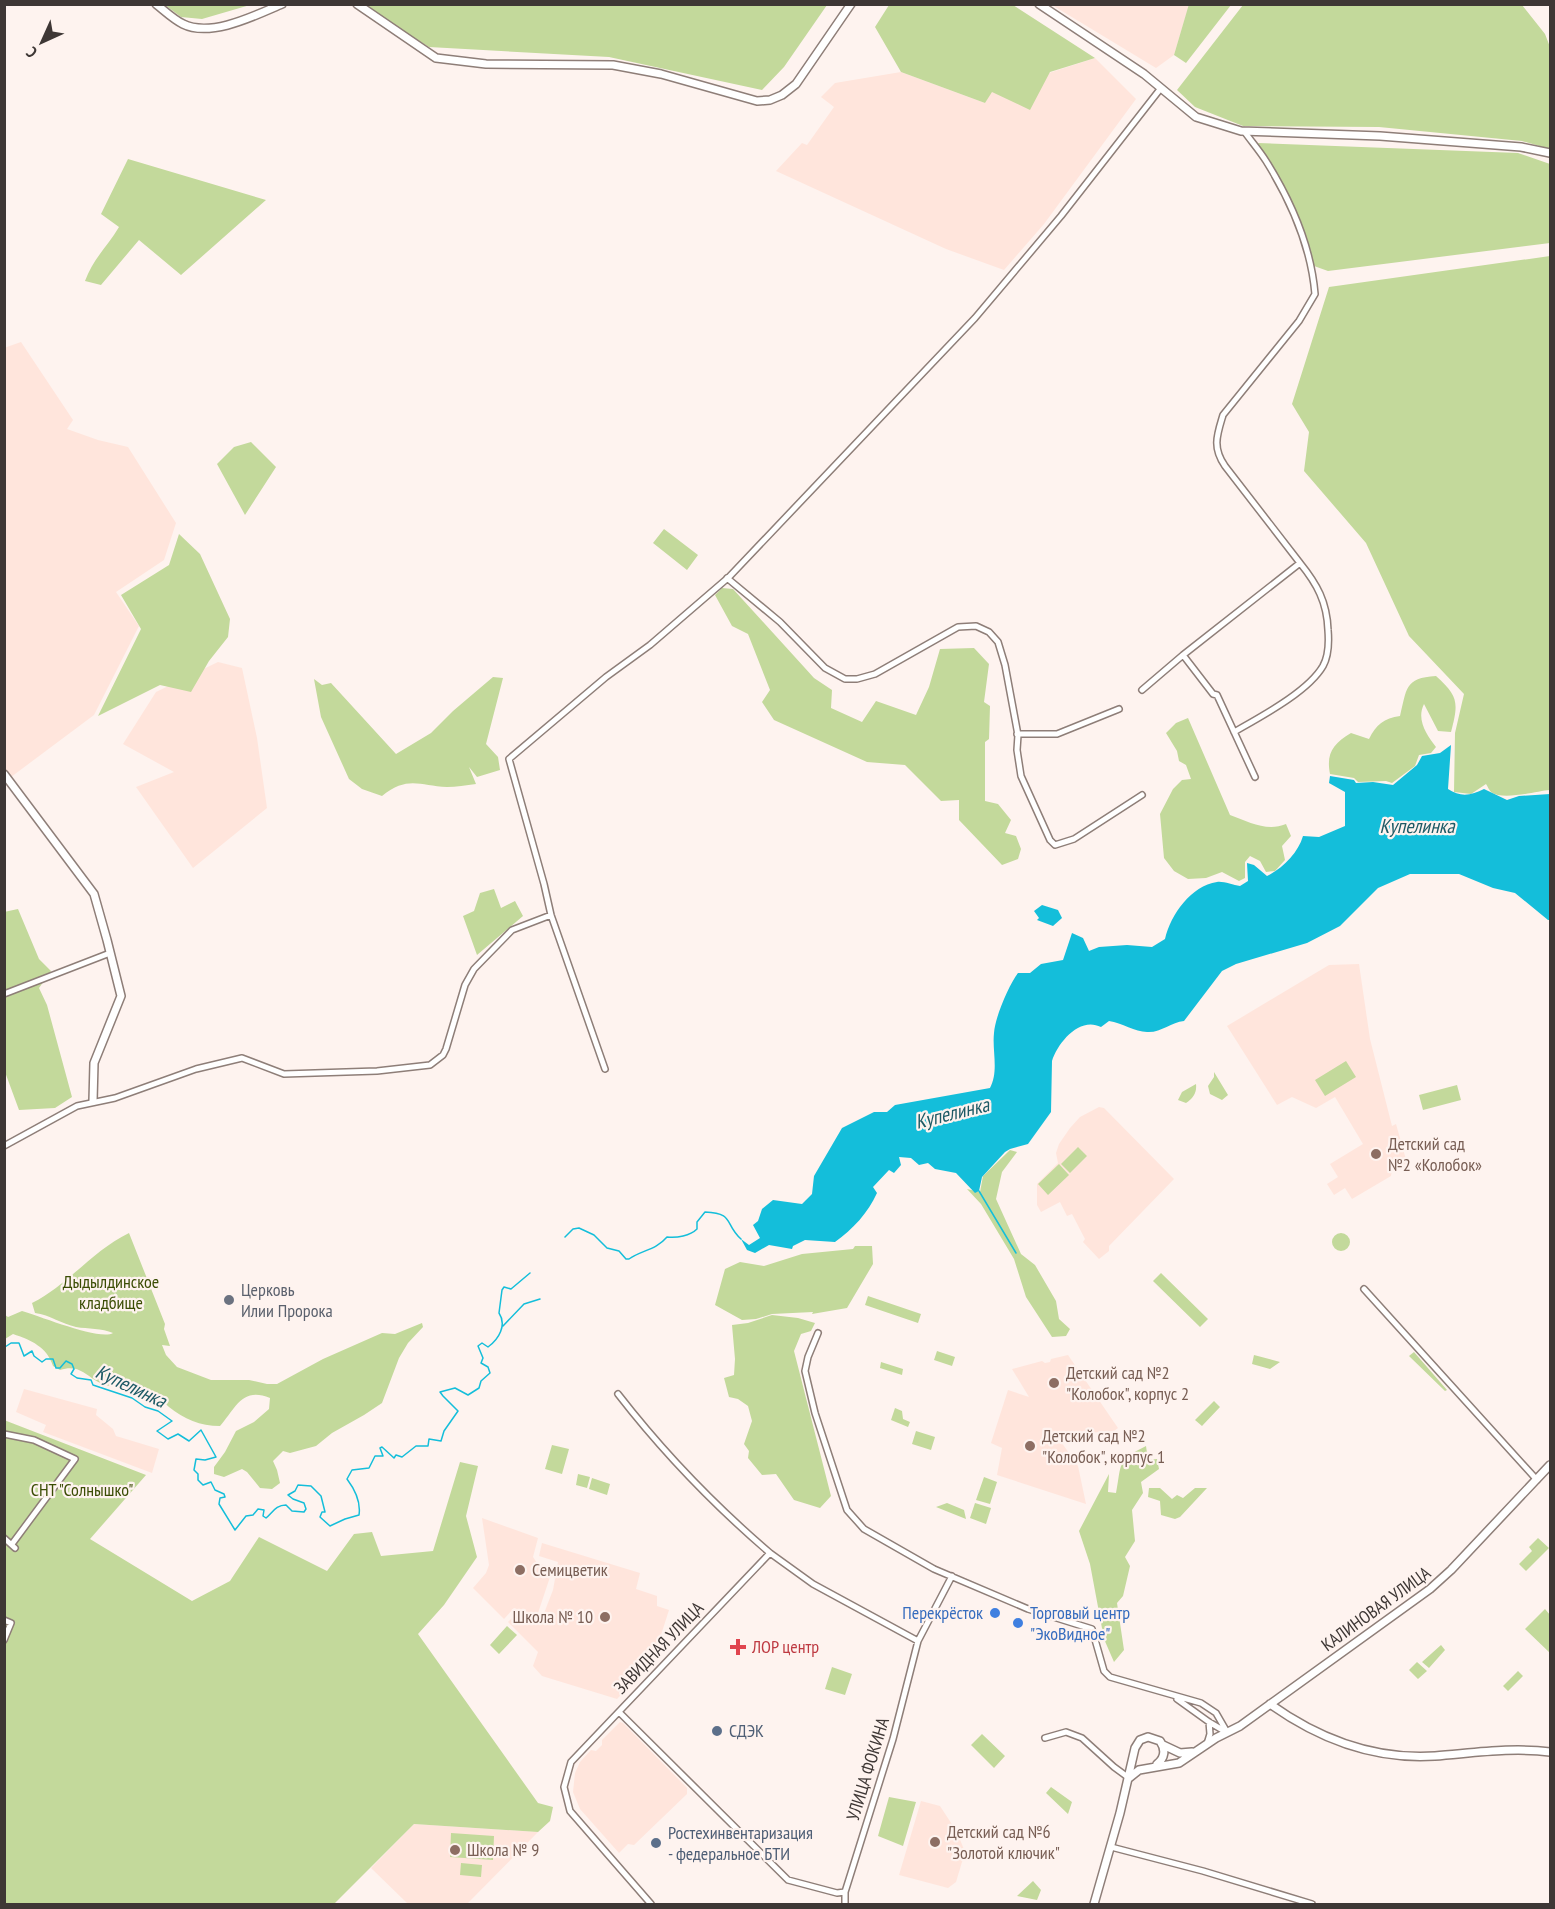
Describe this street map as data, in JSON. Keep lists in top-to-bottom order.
{
  "streets": {
    "street": ["КАЛИНОВАЯ УЛИЦА", "ЗАВИДНАЯ УЛИЦА", "УЛИЦА ФОКИНА"]
  },
  "water": ["Купелинка"],
  "parks": ["Дыдылдинское кладбище", "СНТ \"Солнышко\""],
  "places": {
    "other": [
      "Детский сад №2 «Колобок»",
      "Церковь Илии Пророка",
      "Детский сад №2 \"Колобок\", корпус 2",
      "Детский сад №2 \"Колобок\", корпус 1",
      "Семицветик",
      "Перекрёсток",
      "Школа № 10",
      "Торговый центр \"ЭкоВидное\"",
      "СДЭК",
      "Детский сад №6 \"Золотой ключик\"",
      "Ростехинвентаризация - федеральное БТИ",
      "Школа № 9"
    ],
    "health": ["ЛОР центр"]
  },
  "north": "bottom left"
}
